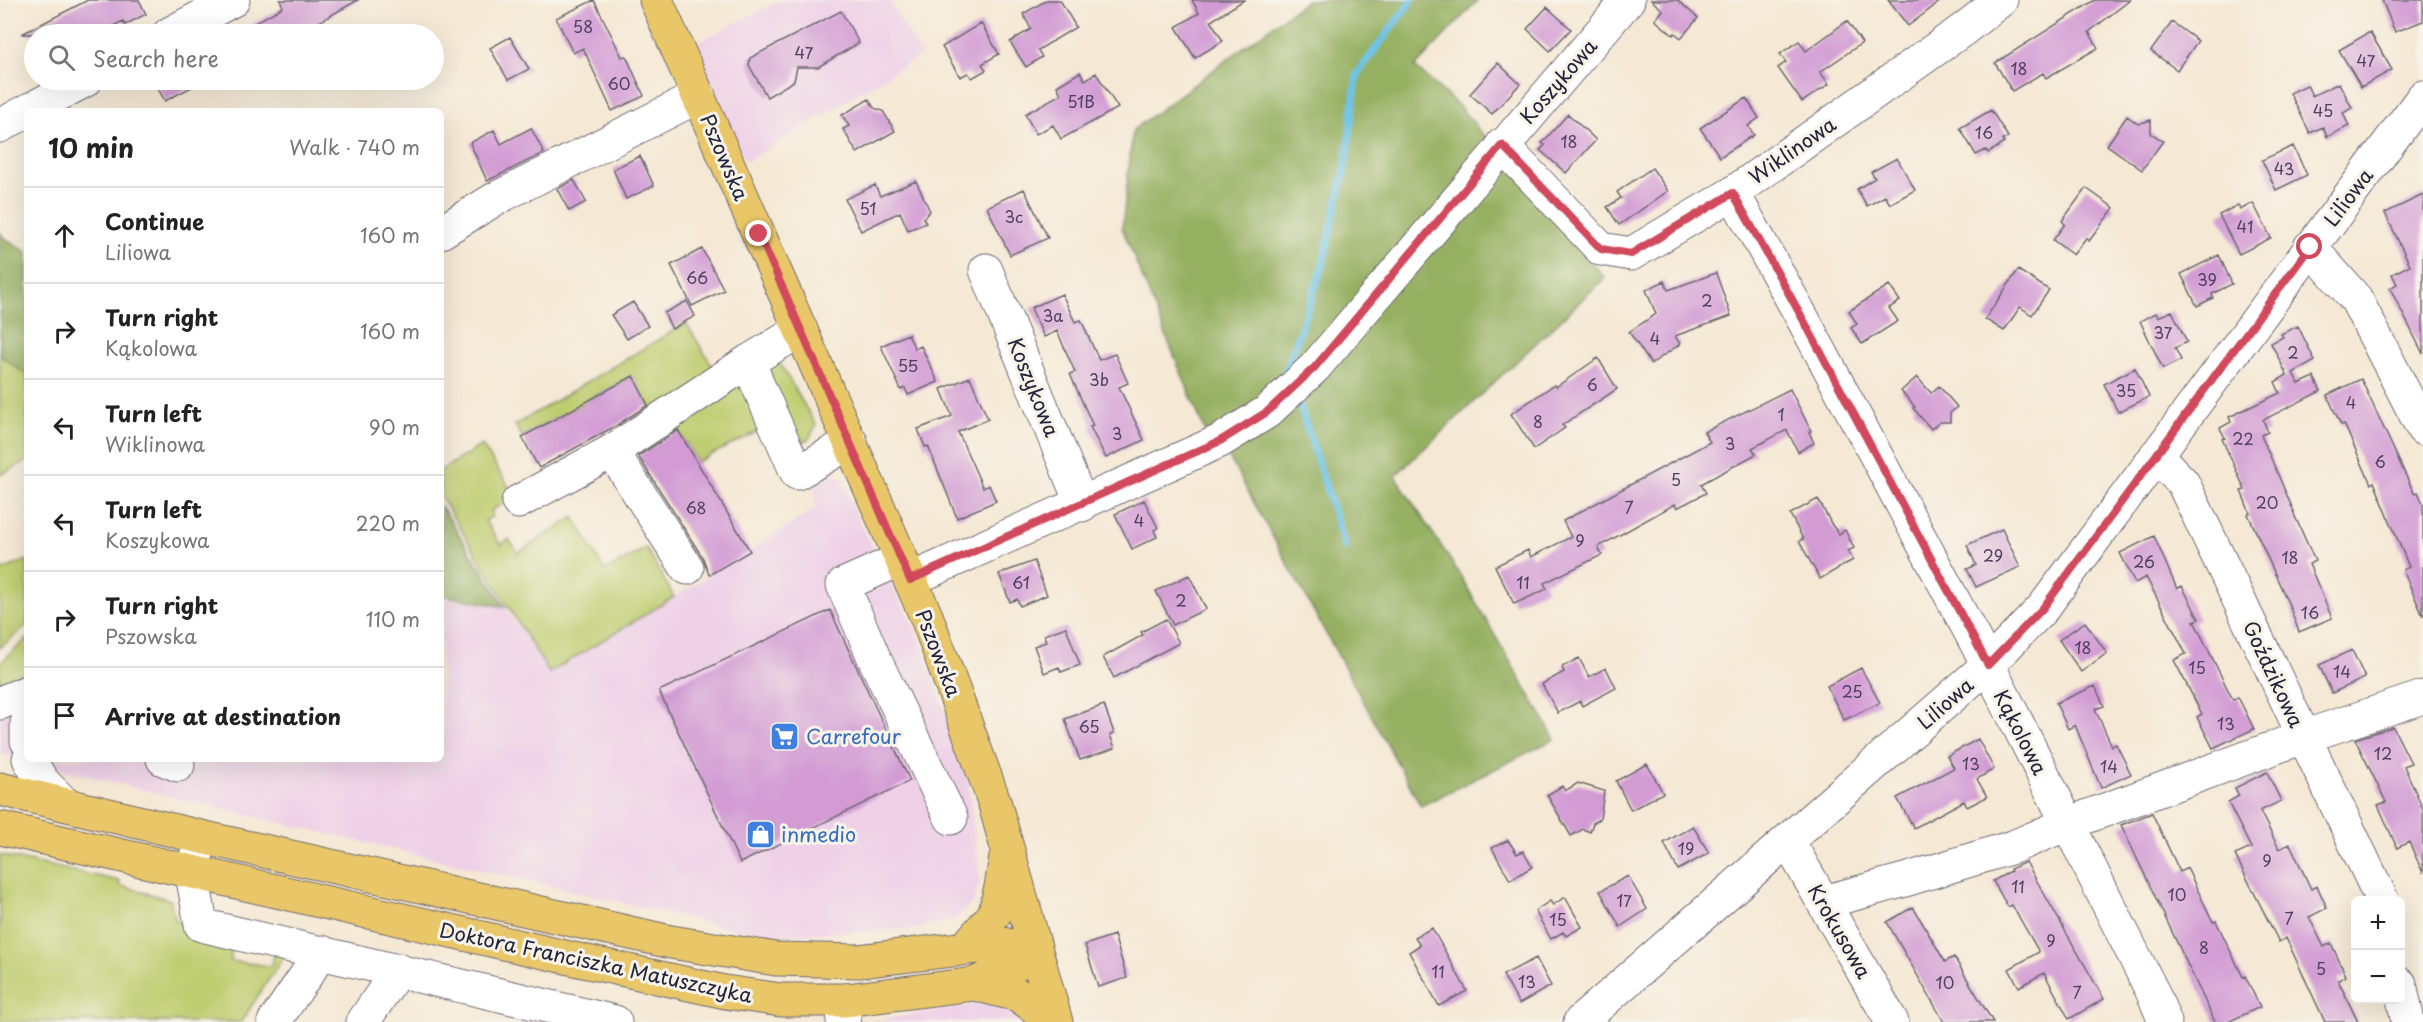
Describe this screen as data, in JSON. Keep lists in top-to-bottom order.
{
  "streets": {
    "main road": ["Pszowska", "Doktora Franciszka Matuszczyka"],
    "street": [
      "Koszykowa",
      "Wiklinowa",
      "Liliowa",
      "Goździkowa",
      "Kąkolowa",
      "Krokusowa"
    ]
  },
  "crossings": [
    ["Koszykowa", "Wiklinowa"],
    ["Koszykowa", "Pszowska"],
    ["Wiklinowa", "Kąkolowa"],
    ["Pszowska", "Doktora Franciszka Matuszczyka"],
    ["Liliowa", "Goździkowa"],
    ["Liliowa", "Kąkolowa"],
    ["Liliowa", "Krokusowa"]
  ],
  "places": {
    "supermarket": ["Carrefour"],
    "shop": ["inmedio"]
  },
  "house_numbers": [
    "58",
    "47",
    "47",
    "18",
    "60",
    "51B",
    "45",
    "16",
    "18",
    "43",
    "51",
    "3c",
    "41",
    "66",
    "39",
    "2",
    "3a",
    "37",
    "4",
    "2",
    "55",
    "3b",
    "6",
    "35",
    "4",
    "1",
    "8",
    "3",
    "22",
    "3",
    "6",
    "5",
    "20",
    "68",
    "7",
    "4",
    "9",
    "29",
    "18",
    "26",
    "61",
    "11",
    "2",
    "16",
    "18",
    "15",
    "14",
    "25",
    "13",
    "65",
    "12",
    "13",
    "14",
    "19",
    "9",
    "11",
    "10",
    "17",
    "7",
    "15",
    "9",
    "8",
    "5",
    "11",
    "13",
    "10",
    "7"
  ],
  "page": {
    "search": "Search here",
    "heading": ["10 min", "Walk · 740 m"],
    "list": [
      ["Continue", "Liliowa", "160 m"],
      ["Turn right", "Kąkolowa", "160 m"],
      ["Turn left", "Wiklinowa", "90 m"],
      ["Turn left", "Koszykowa", "220 m"],
      ["Turn right", "Pszowska", "110 m"],
      "Arrive at destination"
    ],
    "map_buttons": ["+", "−"]
  }
}
